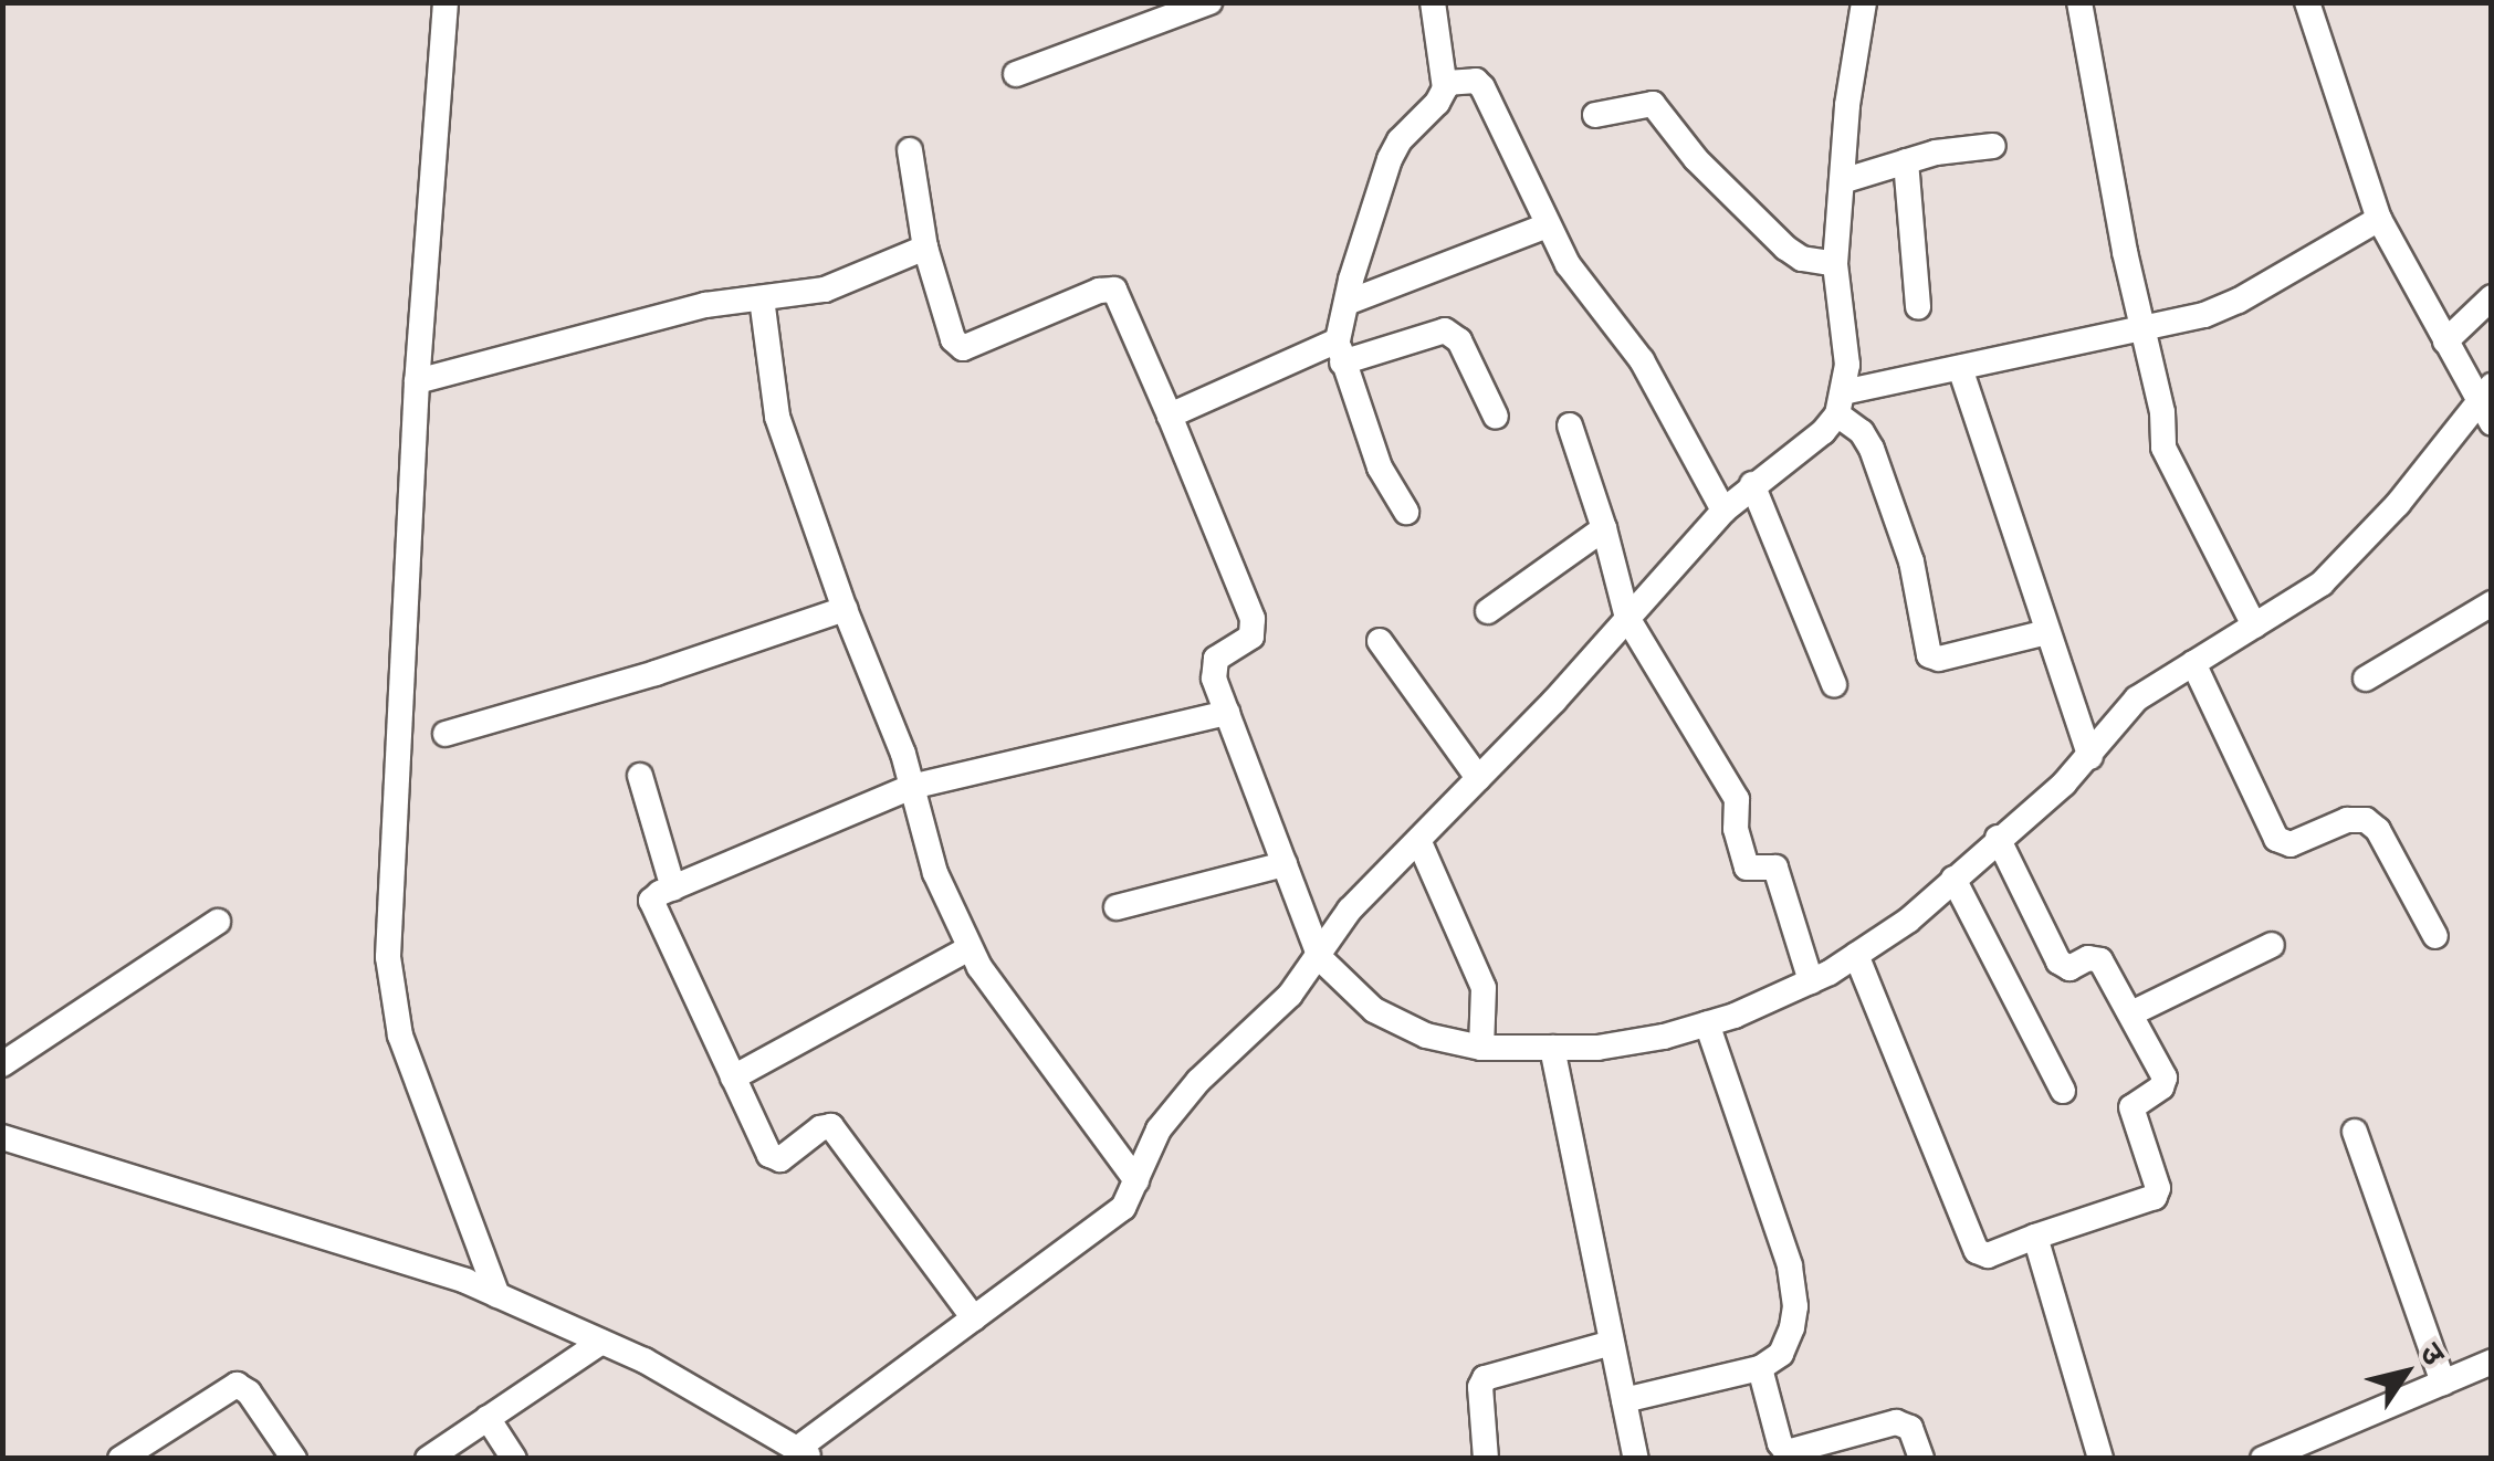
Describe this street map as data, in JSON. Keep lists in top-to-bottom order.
{
  "north": "top right"
}
